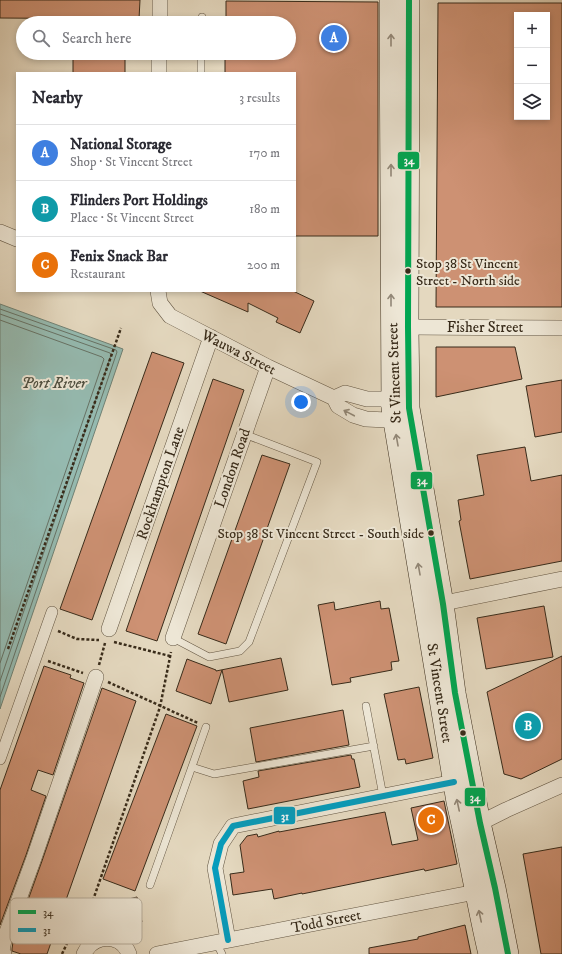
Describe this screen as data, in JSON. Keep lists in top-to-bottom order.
{
  "streets": {
    "main road": ["St Vincent Street"],
    "street": [
      "Fisher Street",
      "Wauwa Street",
      "London Road",
      "Rockhampton Lane",
      "Todd Street"
    ]
  },
  "crossings": [
    ["Fisher Street", "St Vincent Street"],
    ["Wauwa Street", "St Vincent Street"],
    ["Wauwa Street", "London Road"],
    ["Wauwa Street", "Rockhampton Lane"],
    ["St Vincent Street", "Todd Street"]
  ],
  "water": ["Port River"],
  "places": ["Stop 38 St Vincent Street - North side", "Stop 38 St Vincent Street - South side"],
  "lines": ["transit line 34", "transit line 31"],
  "legend": ["34", "31"],
  "page": {
    "map_buttons": ["+", "−"],
    "search": "Search here",
    "pins": ["A", "B", "C"],
    "heading": ["Nearby", "3 results"],
    "list": [
      {
        "mark": "A",
        "name": "National Storage",
        "note": "Shop · St Vincent Street",
        "value": "170 m"
      },
      {
        "mark": "B",
        "name": "Flinders Port Holdings",
        "note": "Place · St Vincent Street",
        "value": "180 m"
      },
      {
        "mark": "C",
        "name": "Fenix Snack Bar",
        "note": "Restaurant",
        "value": "200 m"
      }
    ]
  }
}
